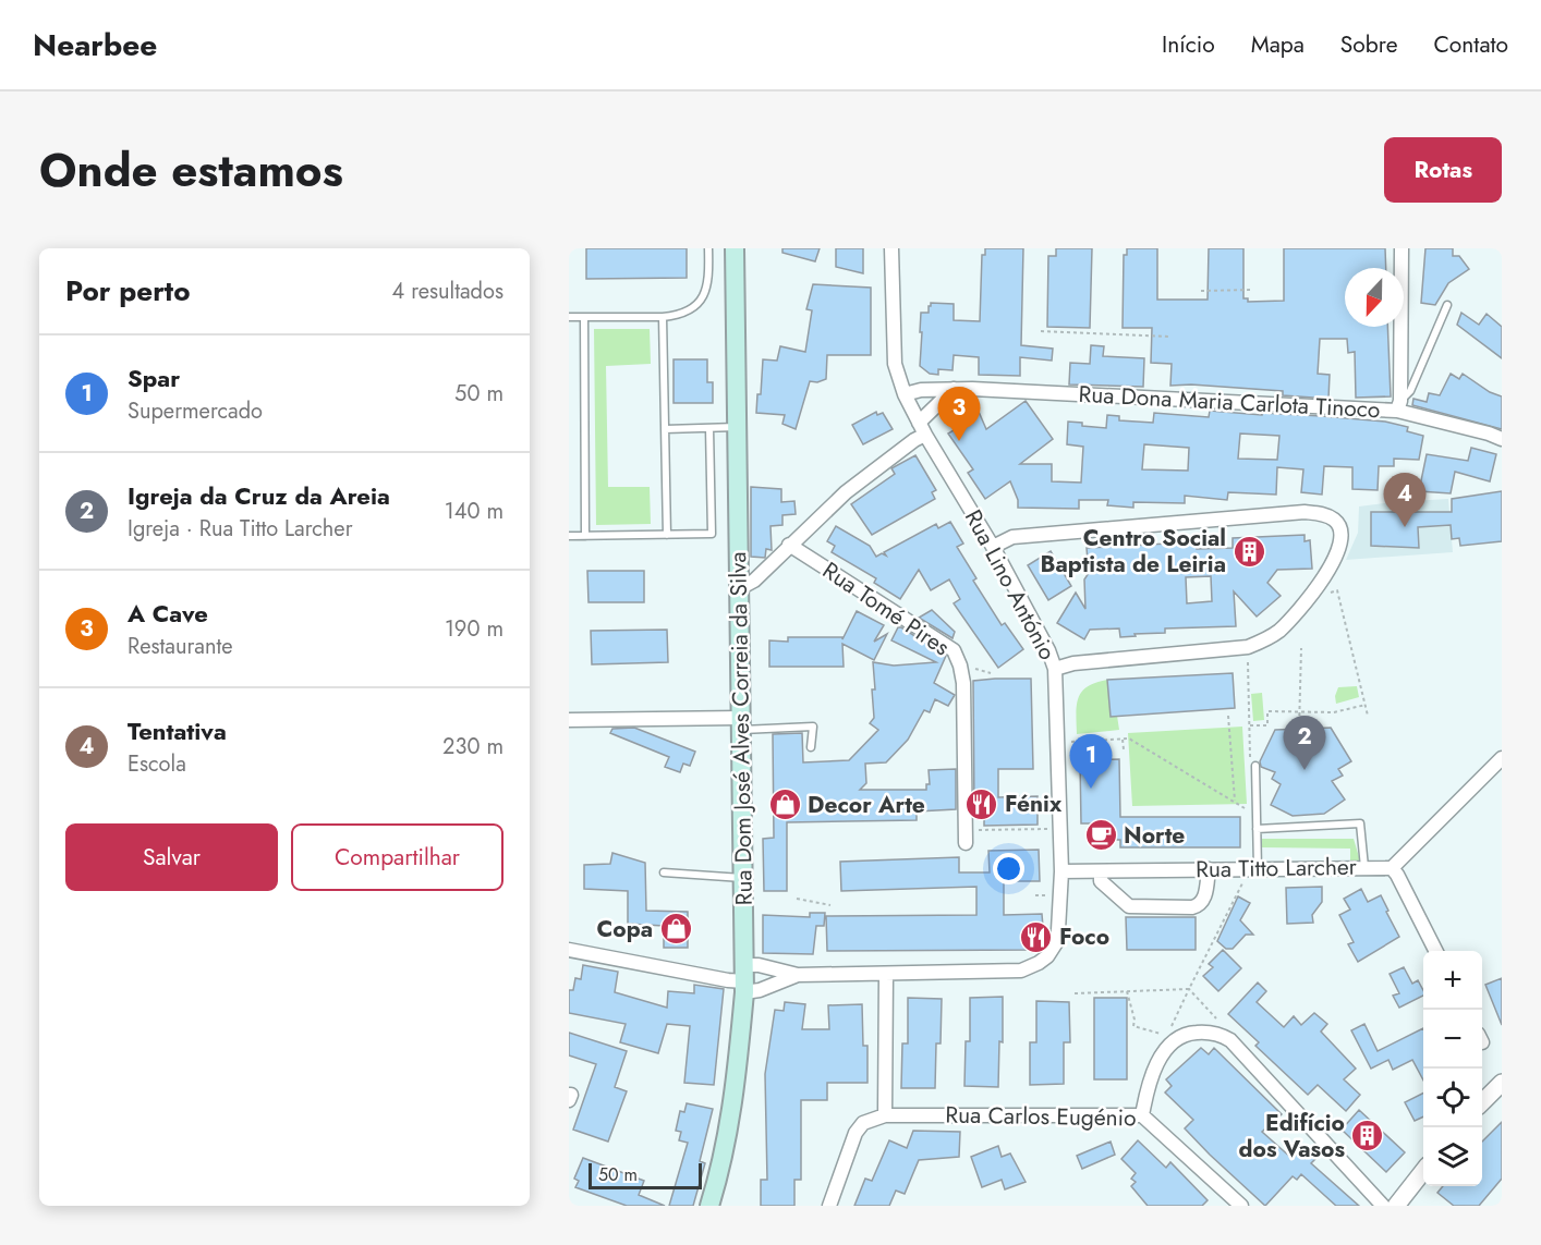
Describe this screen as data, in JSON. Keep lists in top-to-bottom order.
{
  "streets": {
    "main road": ["Rua Dom José Alves Correia da Silva"],
    "street": [
      "Rua Dona Maria Carlota Tinoco",
      "Rua Lino António",
      "Rua Tomé Pires",
      "Rua Titto Larcher",
      "Rua Carlos Eugénio"
    ]
  },
  "crossings": [
    ["Rua Dona Maria Carlota Tinoco", "Rua Lino António"],
    ["Rua Lino António", "Rua Dom José Alves Correia da Silva"],
    ["Rua Lino António", "Rua Titto Larcher"]
  ],
  "places": {
    "building": ["Centro Social Baptista de Leiria", "Edifício dos Vasos"],
    "restaurant": ["Fénix", "Foco"],
    "shop": ["Decor Arte", "Copa"],
    "cafe": ["Norte"]
  },
  "scale_bar": "50 m",
  "north": "bottom",
  "page": {
    "header": "Nearbee",
    "nav": [
      "Início",
      "Mapa",
      "Sobre",
      "Contato"
    ],
    "title": "Onde estamos",
    "buttons": [
      "Rotas",
      ["Salvar", "Compartilhar"]
    ],
    "heading": ["Por perto", "4 resultados"],
    "list": [
      {
        "mark": "1",
        "name": "Spar",
        "note": "Supermercado",
        "value": "50 m"
      },
      {
        "mark": "2",
        "name": "Igreja da Cruz da Areia",
        "note": "Igreja · Rua Titto Larcher",
        "value": "140 m"
      },
      {
        "mark": "3",
        "name": "A Cave",
        "note": "Restaurante",
        "value": "190 m"
      },
      {
        "mark": "4",
        "name": "Tentativa",
        "note": "Escola",
        "value": "230 m"
      }
    ],
    "pins": [
      "3",
      "4",
      "2",
      "1"
    ],
    "map_buttons": ["+", "−"],
    "scale": "50 m"
  }
}
